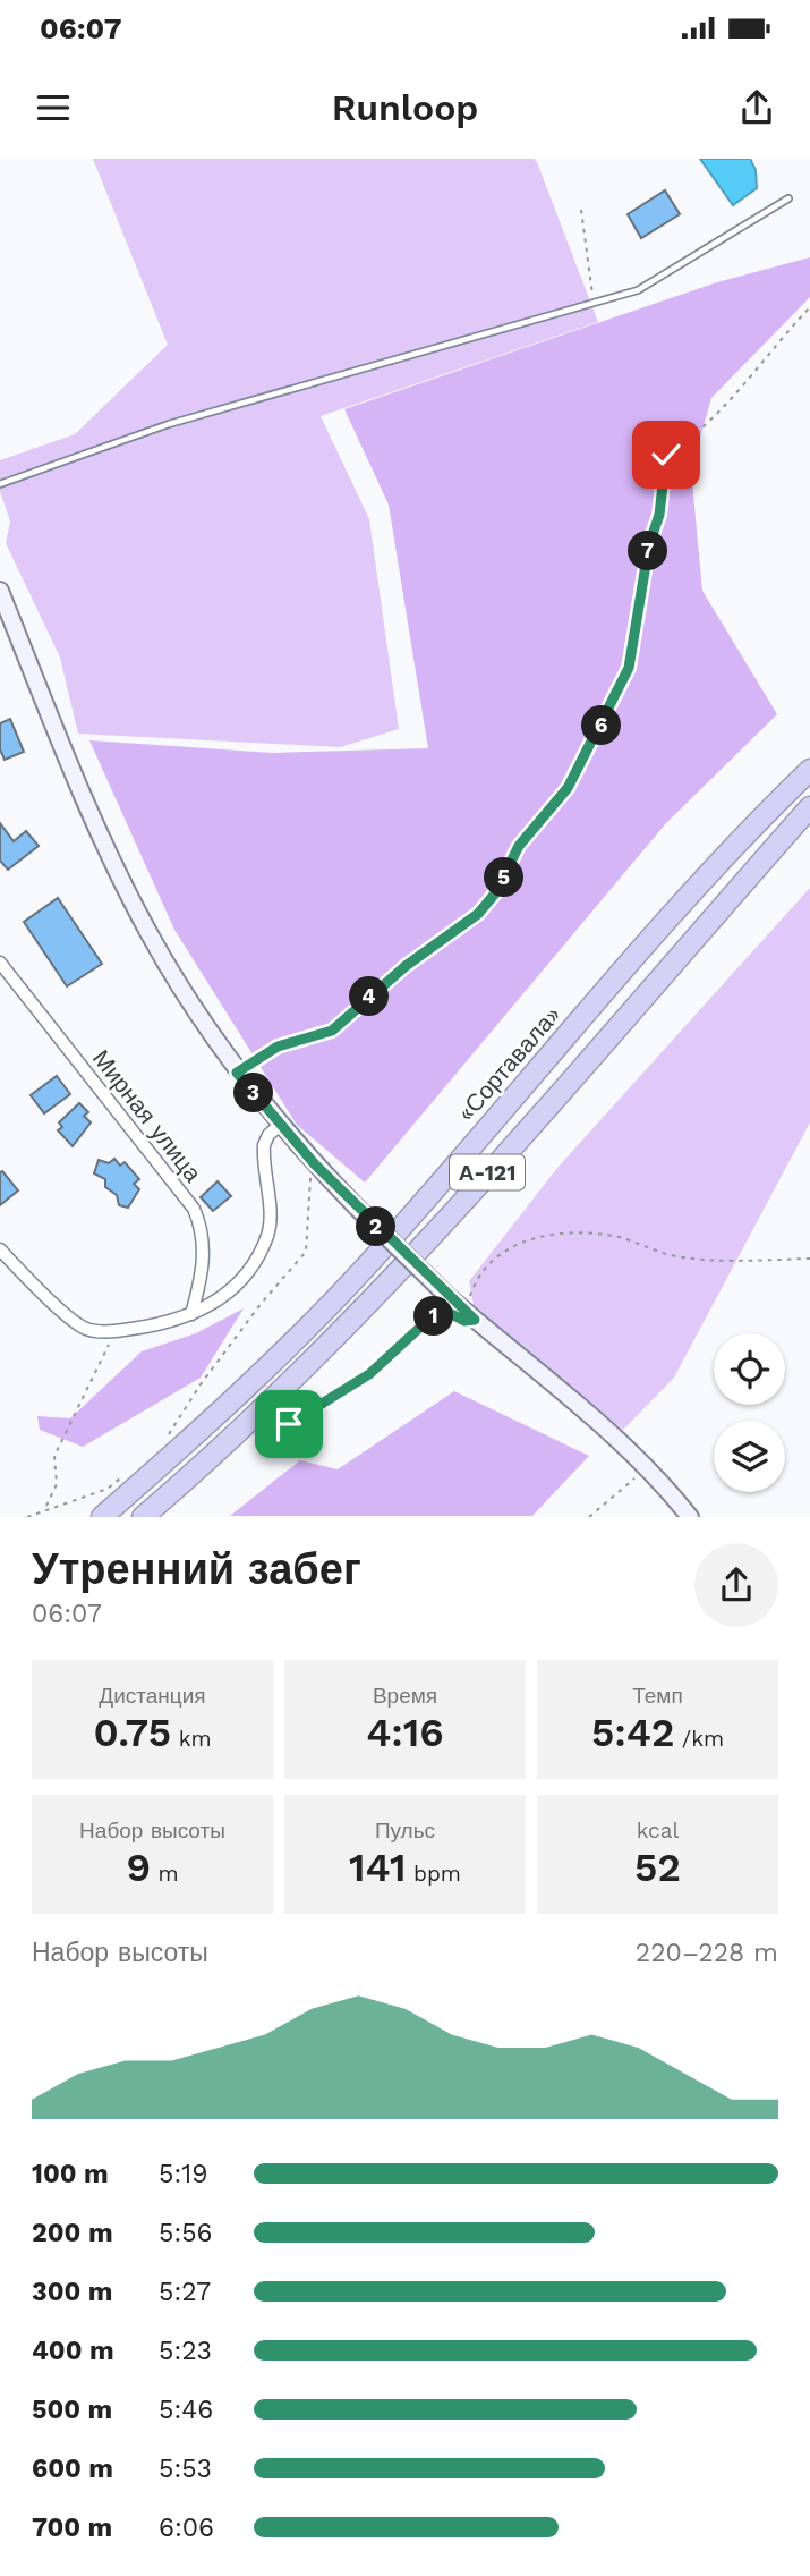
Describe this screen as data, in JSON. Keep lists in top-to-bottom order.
{
  "streets": {
    "highway": ["«Сортавала»", "А-121"],
    "street": ["Мирная улица"]
  },
  "page": {
    "status": "06:07",
    "header": "Runloop",
    "pins": [
      "7",
      "6",
      "5",
      "4",
      "3",
      "2",
      "1"
    ],
    "heading": ["Утренний забег", "06:07"],
    "stats": [
      ["Дистанция", "0.75 km"],
      ["Время", "4:16"],
      ["Темп", "5:42 /km"],
      ["Набор высоты", "9 m"],
      ["Пульс", "141 bpm"],
      ["kcal", "52"]
    ],
    "chart": ["Набор высоты", "220–228 m"],
    "list": [
      {
        "name": "100 m",
        "note": "5:19"
      },
      {
        "name": "200 m",
        "note": "5:56"
      },
      {
        "name": "300 m",
        "note": "5:27"
      },
      {
        "name": "400 m",
        "note": "5:23"
      },
      {
        "name": "500 m",
        "note": "5:46"
      },
      {
        "name": "600 m",
        "note": "5:53"
      },
      {
        "name": "700 m",
        "note": "6:06"
      }
    ]
  }
}
